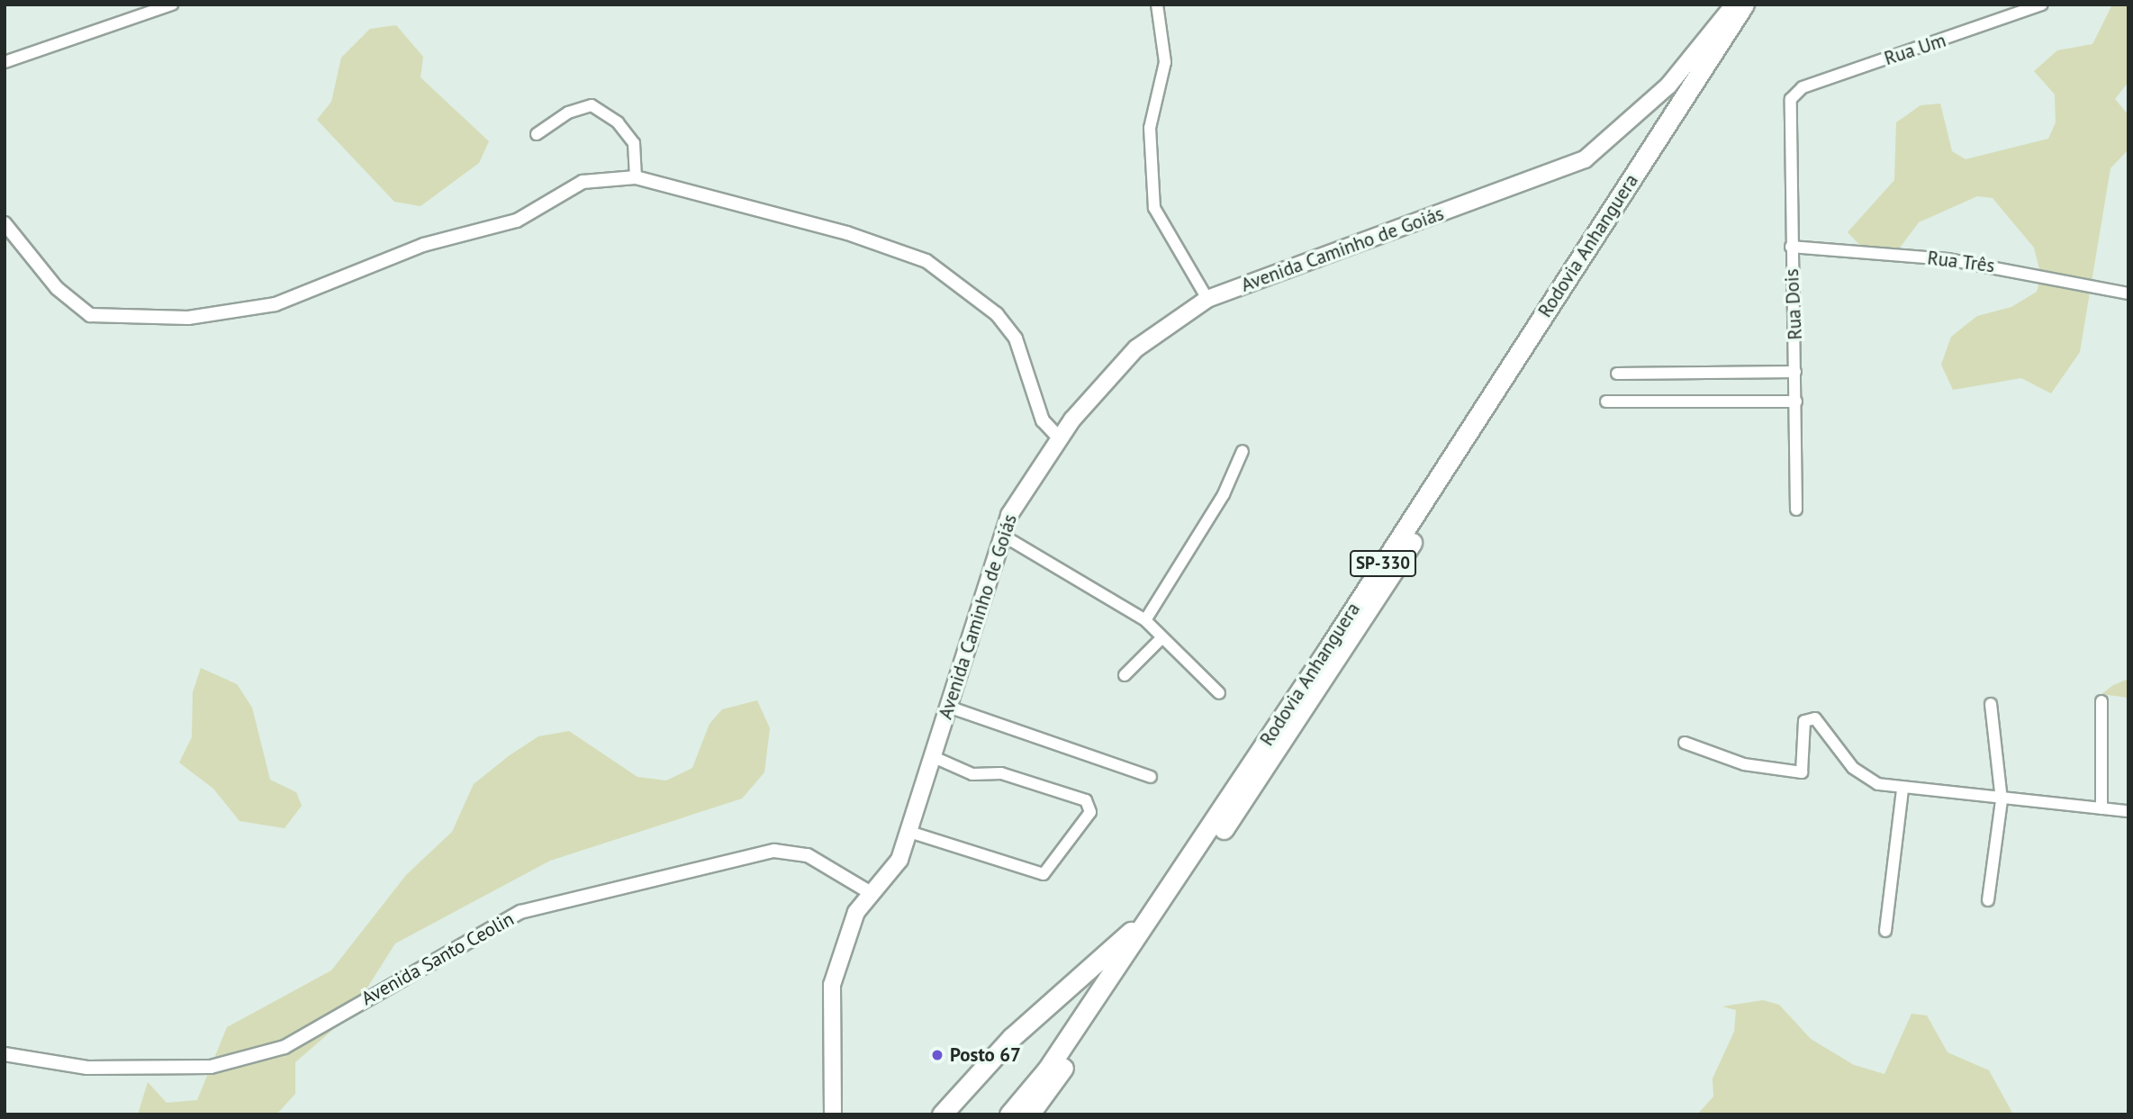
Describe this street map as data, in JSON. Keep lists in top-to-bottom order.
{
  "streets": {
    "highway": ["Rodovia Anhanguera", "SP-330"],
    "main road": ["Avenida Caminho de Goiás"],
    "street": [
      "Rua Um",
      "Rua Três",
      "Rua Dois",
      "Avenida Santo Ceolin"
    ]
  },
  "crossings": [
    ["Rua Um", "Rua Dois"],
    ["Avenida Caminho de Goiás", "Avenida Santo Ceolin"],
    ["Rua Três", "Rua Dois"]
  ],
  "places": ["Posto 67"]
}
